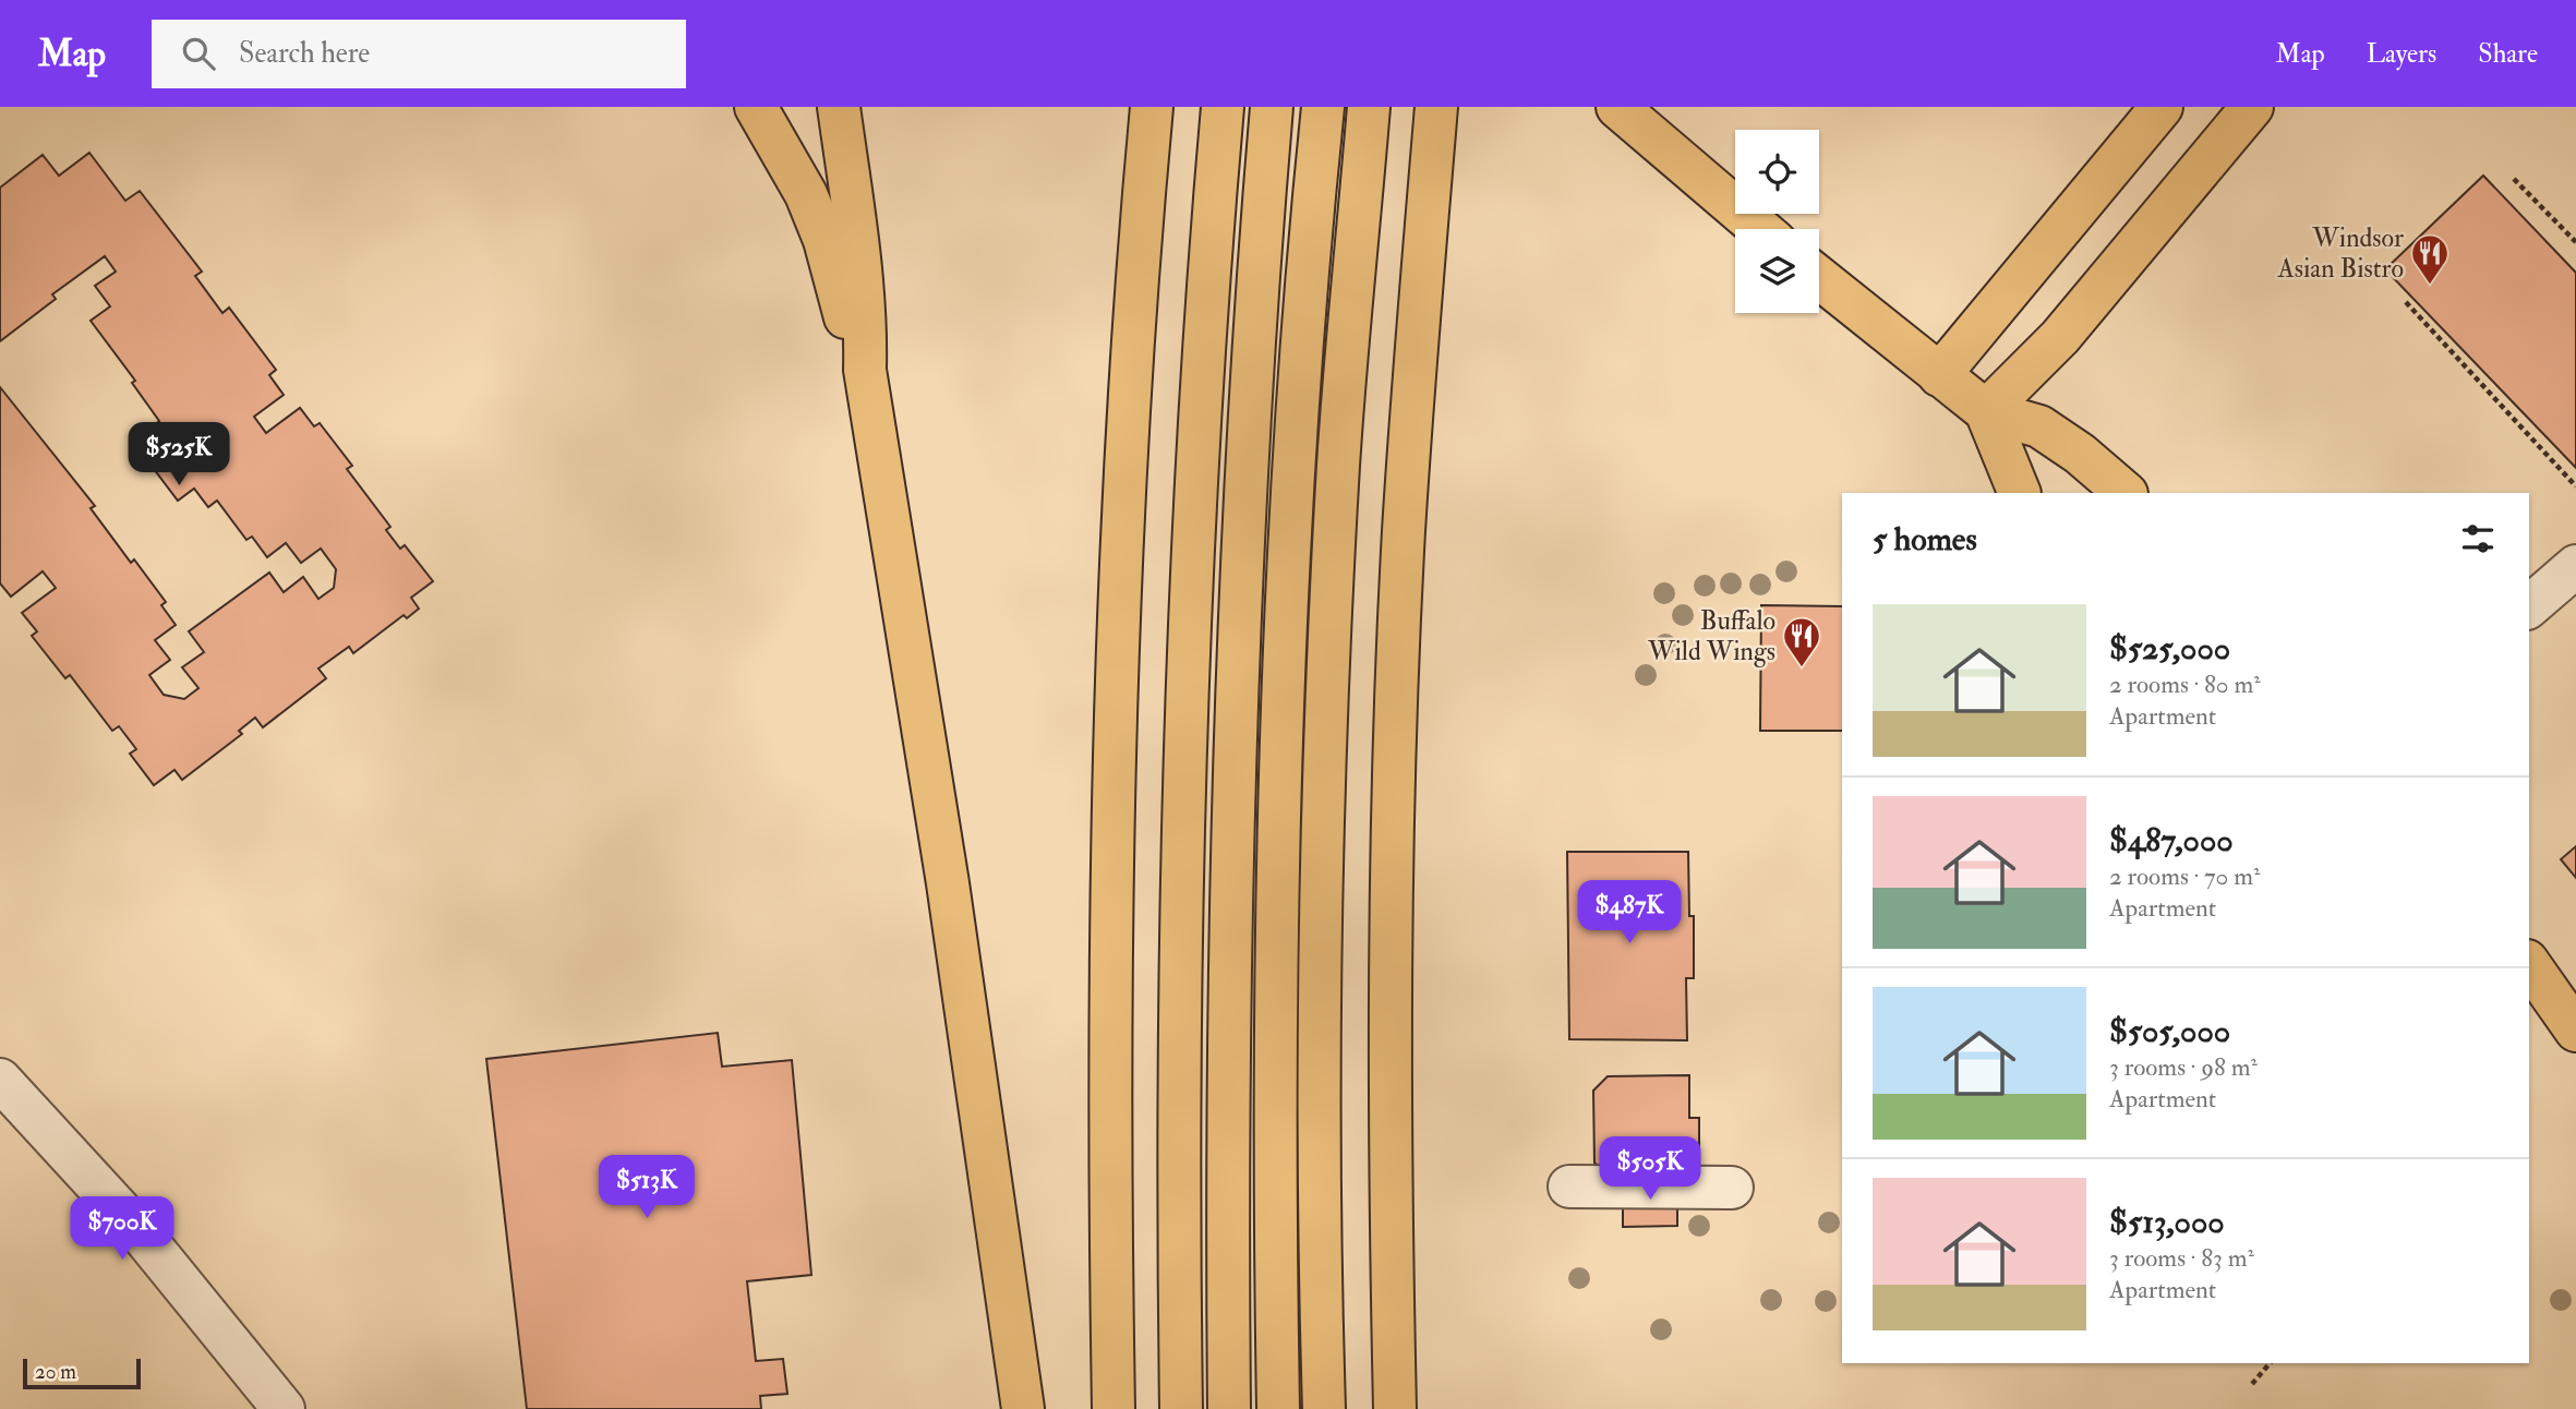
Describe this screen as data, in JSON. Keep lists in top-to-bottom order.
{
  "places": {
    "restaurant": ["Windsor Asian Bistro", "Buffalo Wild Wings"]
  },
  "scale_bar": "20 m",
  "page": {
    "header": "Map",
    "search": "Search here",
    "nav": ["Map", "Layers", "Share"],
    "price": [
      "$525K",
      "$487K",
      "$505K",
      "$513K",
      "$700K"
    ],
    "heading": "5 homes",
    "list": [
      {
        "name": "$525,000",
        "note": "2 rooms · 80 m² · Apartment"
      },
      {
        "name": "$487,000",
        "note": "2 rooms · 70 m² · Apartment"
      },
      {
        "name": "$505,000",
        "note": "3 rooms · 98 m² · Apartment"
      },
      {
        "name": "$513,000",
        "note": "3 rooms · 83 m² · Apartment"
      }
    ],
    "scale": "20 m"
  }
}
